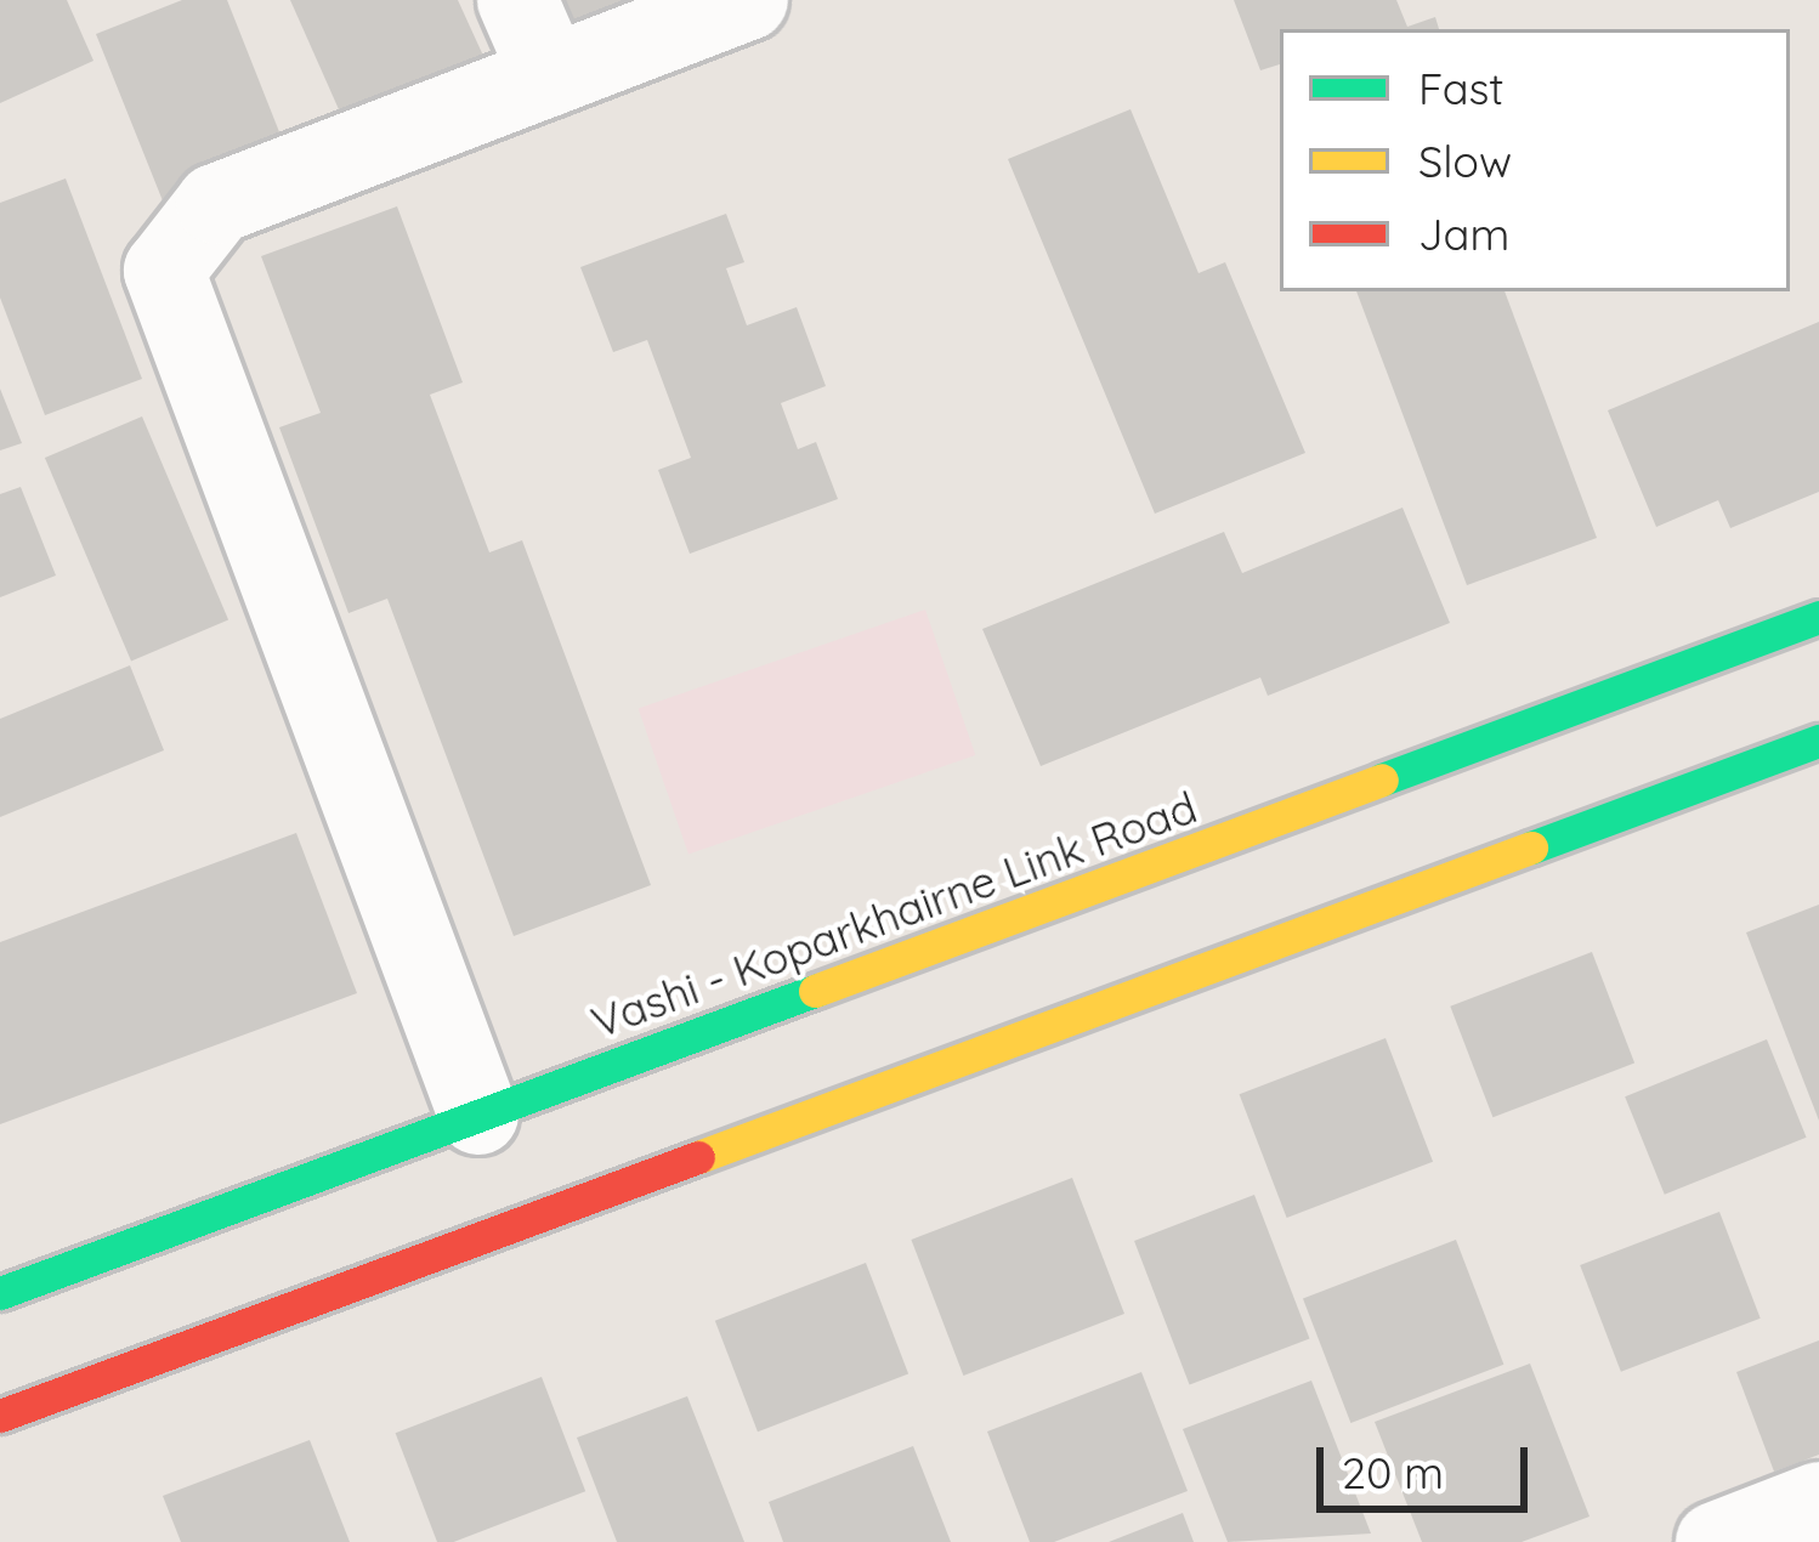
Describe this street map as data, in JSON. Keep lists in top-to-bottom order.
{
  "streets": {
    "main road": ["Vashi - Koparkhairne Link Road"]
  },
  "legend": ["Fast", "Slow", "Jam"],
  "scale_bar": "20 m"
}
